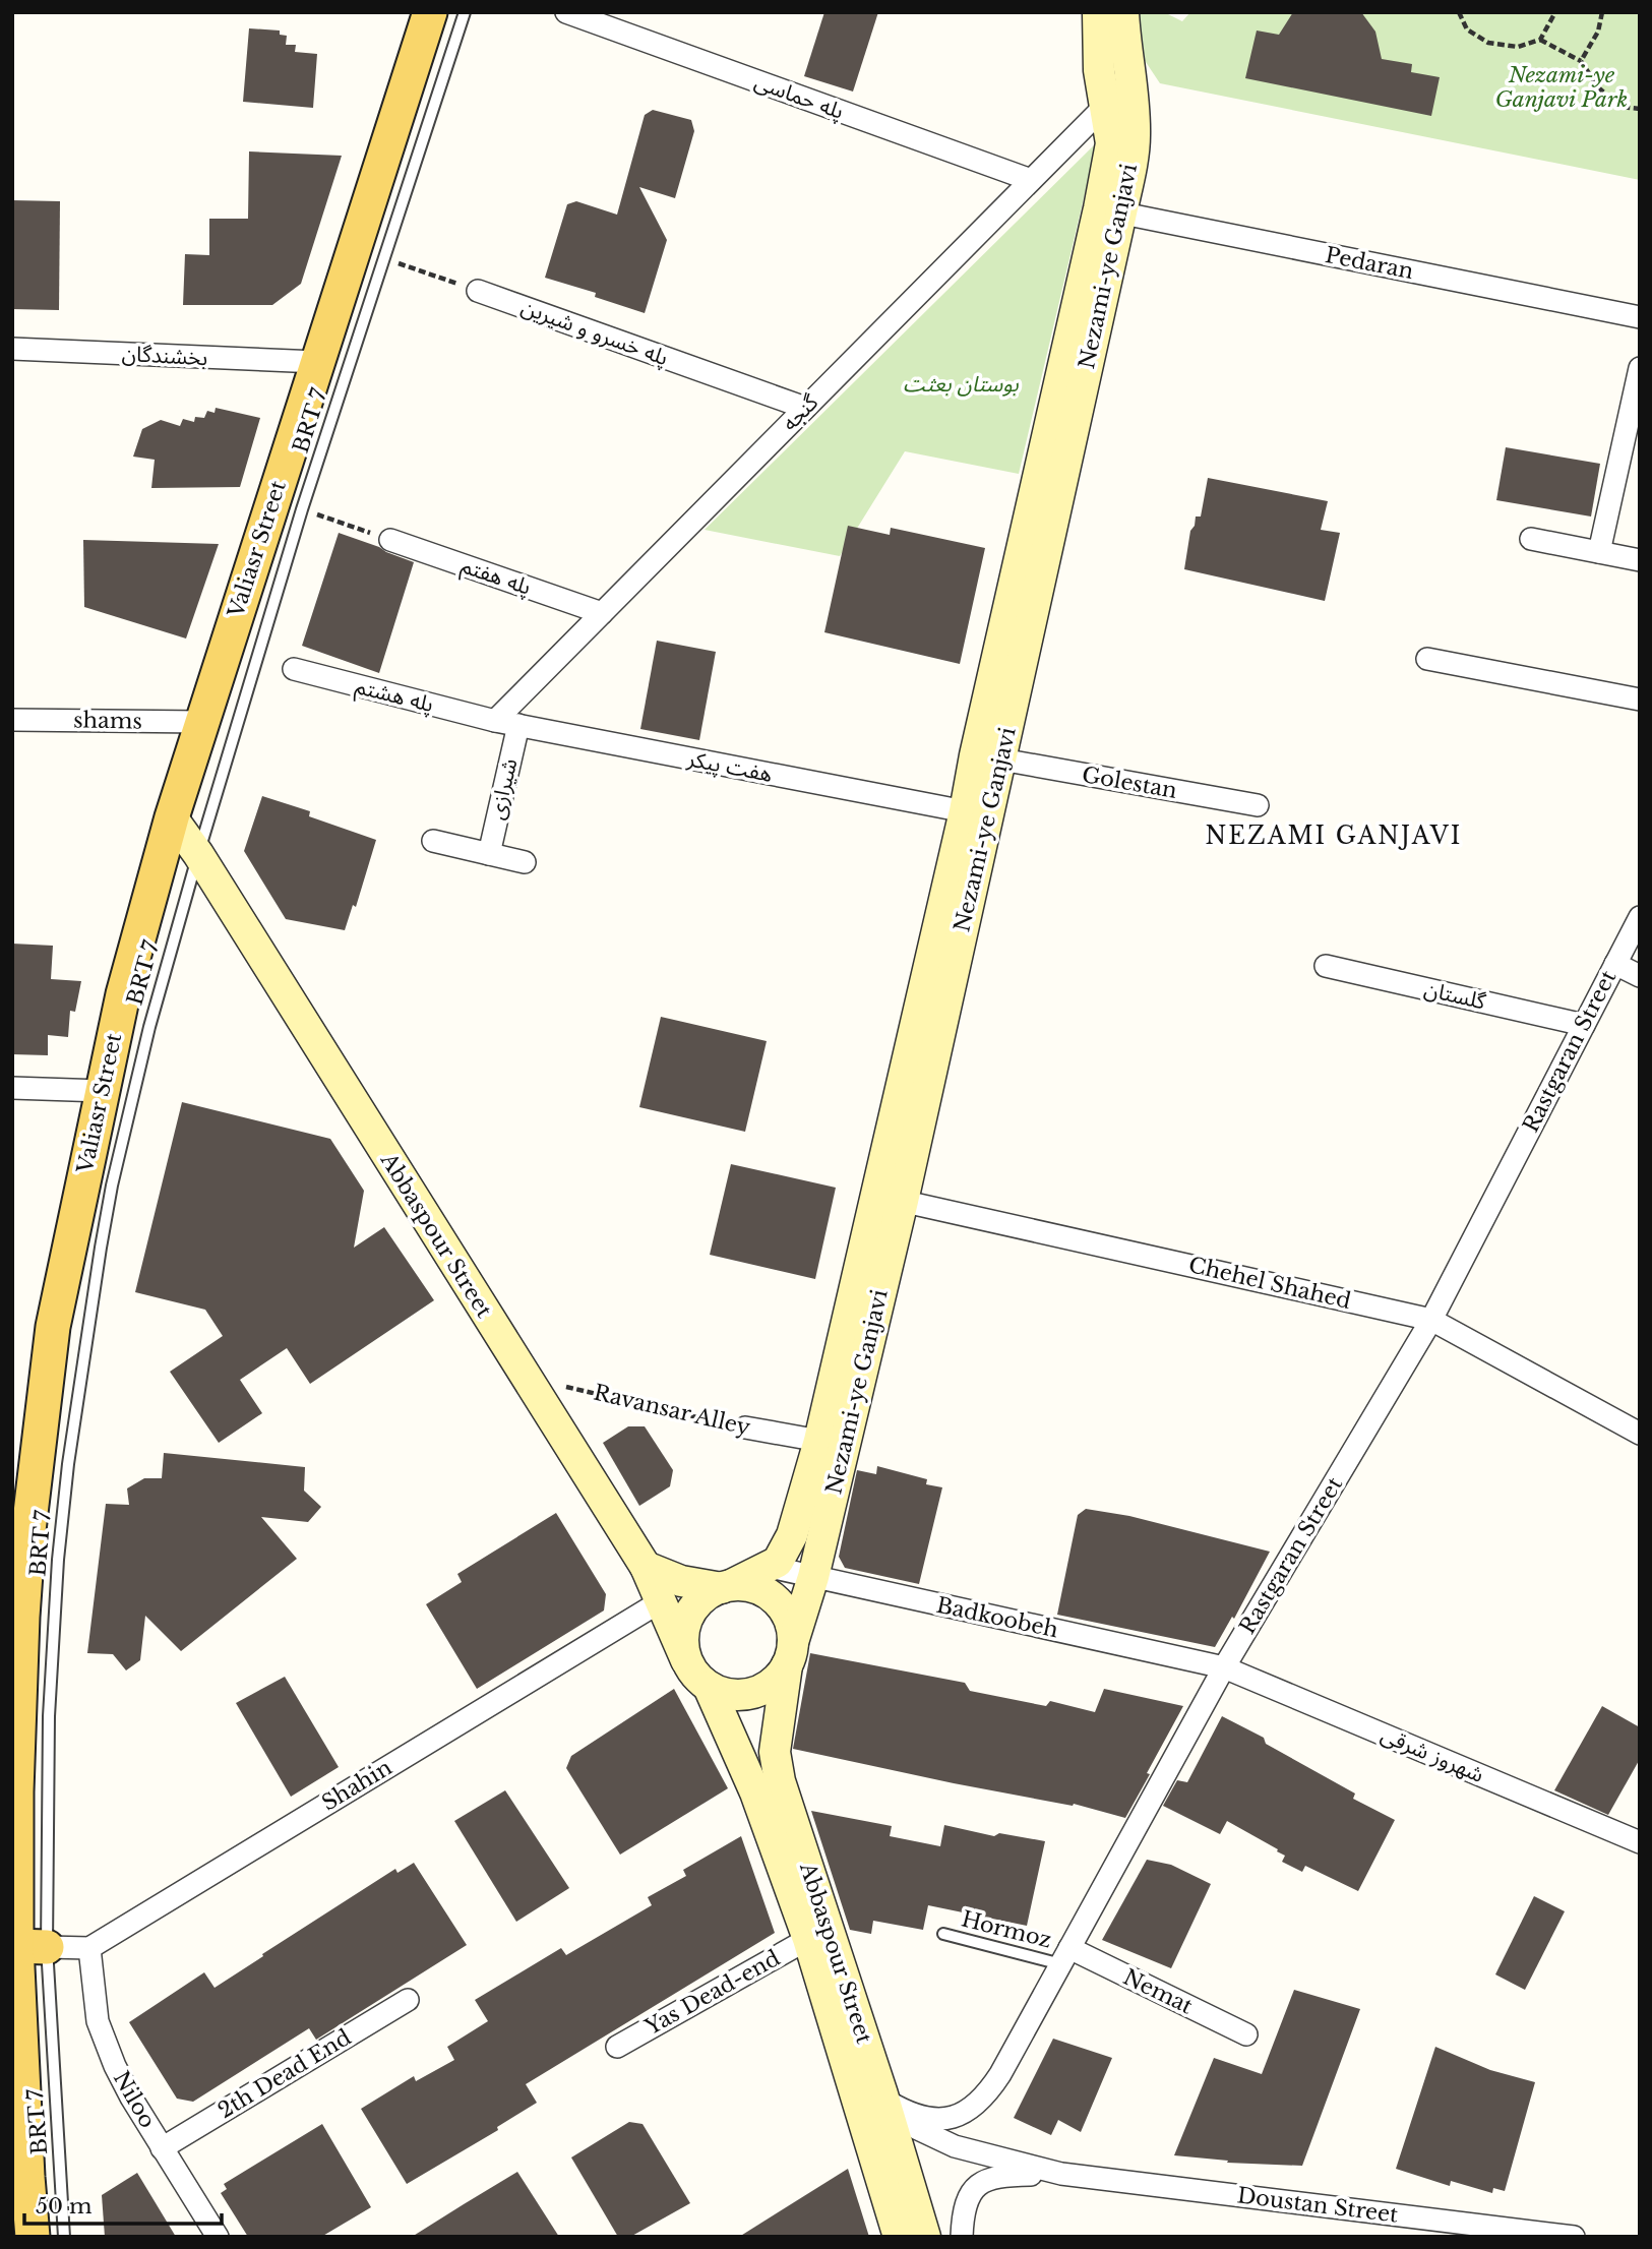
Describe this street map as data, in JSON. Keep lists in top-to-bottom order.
{
  "streets": {
    "main road": ["Nezami-ye Ganjavi", "Valiasr Street", "Abbaspour Street"],
    "street": [
      "پله حماسی",
      "Pedaran",
      "پله خسرو و شیرین",
      "بخشندگان",
      "گنجه",
      "پله هفتم",
      "پله هشتم",
      "shams",
      "هفت پیکر",
      "Golestan",
      "شیرازی",
      "گلستان",
      "Rastgaran Street",
      "Chehel Shahed",
      "Ravansar Alley",
      "Badkoobeh",
      "شهروز شرقی",
      "Shahin",
      "Nemat",
      "Yas Dead-end",
      "2th Dead End",
      "Niloo",
      "Doustan Street"
    ],
    "lane": ["BRT 7", "Hormoz"]
  },
  "crossings": [
    ["پله حماسی", "گنجه"],
    ["Pedaran", "Nezami-ye Ganjavi"],
    ["Nezami-ye Ganjavi", "گنجه"],
    ["Nezami-ye Ganjavi", "هفت پیکر"],
    ["Nezami-ye Ganjavi", "Golestan"],
    ["Nezami-ye Ganjavi", "Abbaspour Street"],
    ["Nezami-ye Ganjavi", "Chehel Shahed"],
    ["Nezami-ye Ganjavi", "Ravansar Alley"],
    ["Nezami-ye Ganjavi", "Badkoobeh"],
    ["پله خسرو و شیرین", "گنجه"],
    ["بخشندگان", "Valiasr Street"],
    ["گنجه", "پله هفتم"],
    ["گنجه", "پله هشتم"],
    ["گنجه", "هفت پیکر"],
    ["BRT 7", "Valiasr Street"],
    ["BRT 7", "Abbaspour Street"],
    ["Valiasr Street", "shams"],
    ["Valiasr Street", "Abbaspour Street"],
    ["پله هشتم", "هفت پیکر"],
    ["هفت پیکر", "شیرازی"],
    ["گلستان", "Rastgaran Street"],
    ["Rastgaran Street", "Abbaspour Street"],
    ["Rastgaran Street", "Chehel Shahed"],
    ["Rastgaran Street", "Badkoobeh"],
    ["Rastgaran Street", "شهروز شرقی"],
    ["Rastgaran Street", "Hormoz"],
    ["Rastgaran Street", "Nemat"],
    ["Rastgaran Street", "Doustan Street"],
    ["Abbaspour Street", "Ravansar Alley"],
    ["Abbaspour Street", "Shahin"],
    ["Abbaspour Street", "Yas Dead-end"],
    ["Abbaspour Street", "Doustan Street"],
    ["Badkoobeh", "شهروز شرقی"],
    ["Shahin", "Niloo"],
    ["Hormoz", "Nemat"],
    ["2th Dead End", "Niloo"]
  ],
  "districts": ["NEZAMI GANJAVI"],
  "parks": ["Nezami-ye Ganjavi Park", "بوستان بعثت"],
  "scale_bar": "50 m"
}
